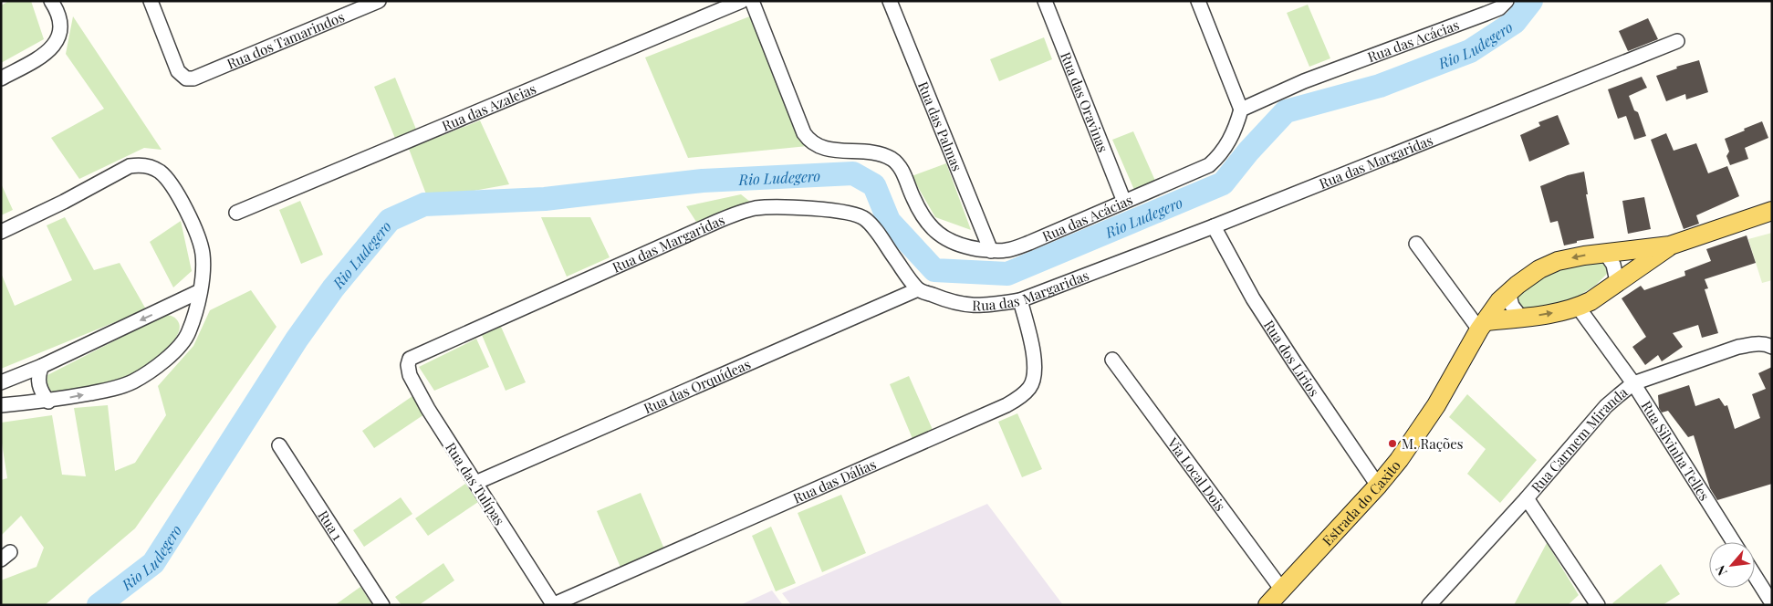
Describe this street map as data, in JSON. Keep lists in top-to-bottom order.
{
  "streets": {
    "main road": ["Estrada do Caxito"],
    "street": [
      "Rua dos Tamarindos",
      "Rua das Acácias",
      "Rua das Oravinas",
      "Rua das Azaleias",
      "Rua das Palmas",
      "Rua das Margaridas",
      "Rua dos Lírios",
      "Rua das Orquídeas",
      "Rua Carmem Miranda",
      "Rua Silvinha Telles",
      "Via Local Dois",
      "Rua das Dálias",
      "Rua das Tulípas",
      "Rua 1"
    ]
  },
  "crossings": [
    ["Rua das Acácias", "Rua das Oravinas"],
    ["Rua das Acácias", "Rua das Palmas"],
    ["Rua das Margaridas", "Rua dos Lírios"],
    ["Rua das Margaridas", "Rua das Orquídeas"],
    ["Rua das Margaridas", "Rua das Dálias"],
    ["Rua das Margaridas", "Rua das Tulípas"],
    ["Rua dos Lírios", "Estrada do Caxito"],
    ["Rua das Orquídeas", "Rua das Tulípas"],
    ["Rua Carmem Miranda", "Rua Silvinha Telles"],
    ["Rua Silvinha Telles", "Estrada do Caxito"],
    ["Via Local Dois", "Estrada do Caxito"],
    ["Rua das Dálias", "Rua das Tulípas"]
  ],
  "water": ["Rio Ludegero"],
  "places": ["M. Rações"],
  "north": "bottom left"
}
